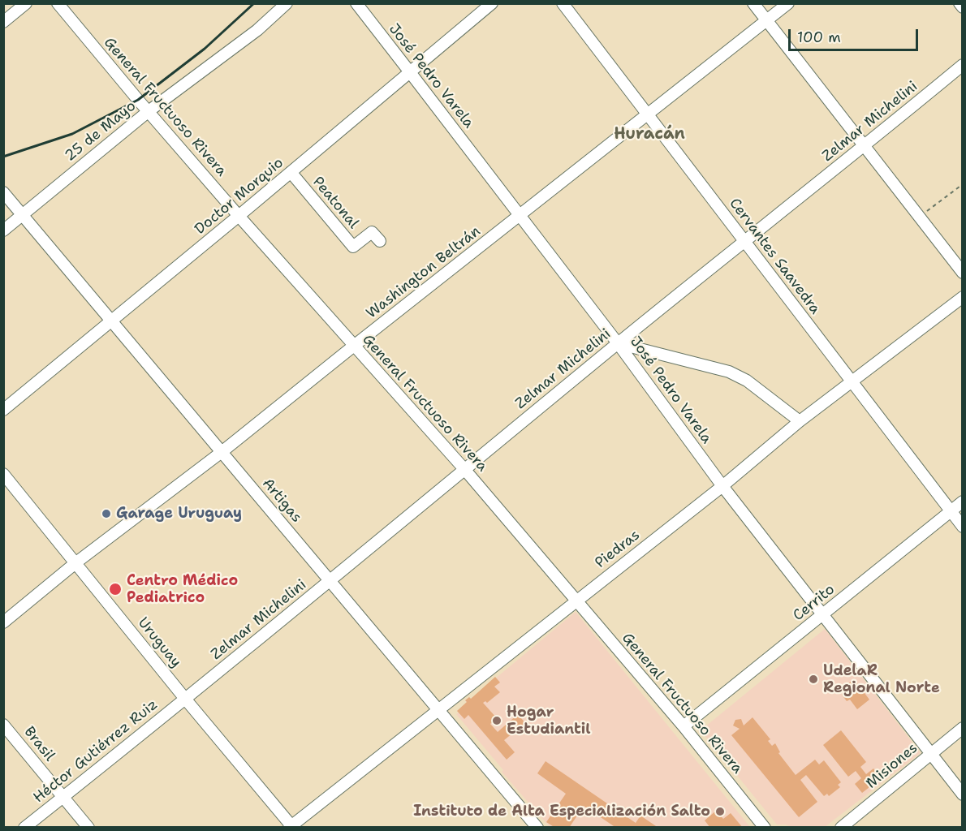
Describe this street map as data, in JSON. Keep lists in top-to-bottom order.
{
  "streets": {
    "street": [
      "José Pedro Varela",
      "General Fructuoso Rivera",
      "Zelmar Michelini",
      "25 de Mayo",
      "Doctor Morquio",
      "Peatonal",
      "Cervantes Saavedra",
      "Washington Beltrán",
      "Artigas",
      "Piedras",
      "Cerrito",
      "Uruguay",
      "Brasil",
      "Héctor Gutiérrez Ruiz",
      "Misiones"
    ]
  },
  "crossings": [
    ["José Pedro Varela", "Zelmar Michelini"],
    ["José Pedro Varela", "Doctor Morquio"],
    ["José Pedro Varela", "Washington Beltrán"],
    ["José Pedro Varela", "Piedras"],
    ["José Pedro Varela", "Cerrito"],
    ["José Pedro Varela", "Misiones"],
    ["General Fructuoso Rivera", "Zelmar Michelini"],
    ["General Fructuoso Rivera", "25 de Mayo"],
    ["General Fructuoso Rivera", "Doctor Morquio"],
    ["General Fructuoso Rivera", "Washington Beltrán"],
    ["General Fructuoso Rivera", "Piedras"],
    ["General Fructuoso Rivera", "Cerrito"],
    ["Zelmar Michelini", "Cervantes Saavedra"],
    ["Zelmar Michelini", "Artigas"],
    ["Zelmar Michelini", "Uruguay"],
    ["Zelmar Michelini", "Héctor Gutiérrez Ruiz"],
    ["25 de Mayo", "Artigas"],
    ["Doctor Morquio", "Peatonal"],
    ["Doctor Morquio", "Artigas"],
    ["Cervantes Saavedra", "Washington Beltrán"],
    ["Cervantes Saavedra", "Piedras"],
    ["Cervantes Saavedra", "Cerrito"],
    ["Washington Beltrán", "Artigas"],
    ["Washington Beltrán", "Uruguay"],
    ["Artigas", "Piedras"],
    ["Piedras", "Uruguay"],
    ["Uruguay", "Héctor Gutiérrez Ruiz"],
    ["Brasil", "Héctor Gutiérrez Ruiz"]
  ],
  "districts": ["Huracán"],
  "places": [
    "Garage Uruguay",
    "Centro Médico Pediatrico",
    "UdelaR Regional Norte",
    "Hogar Estudiantil",
    "Instituto de Alta Especialización Salto"
  ],
  "scale_bar": "100 m"
}
